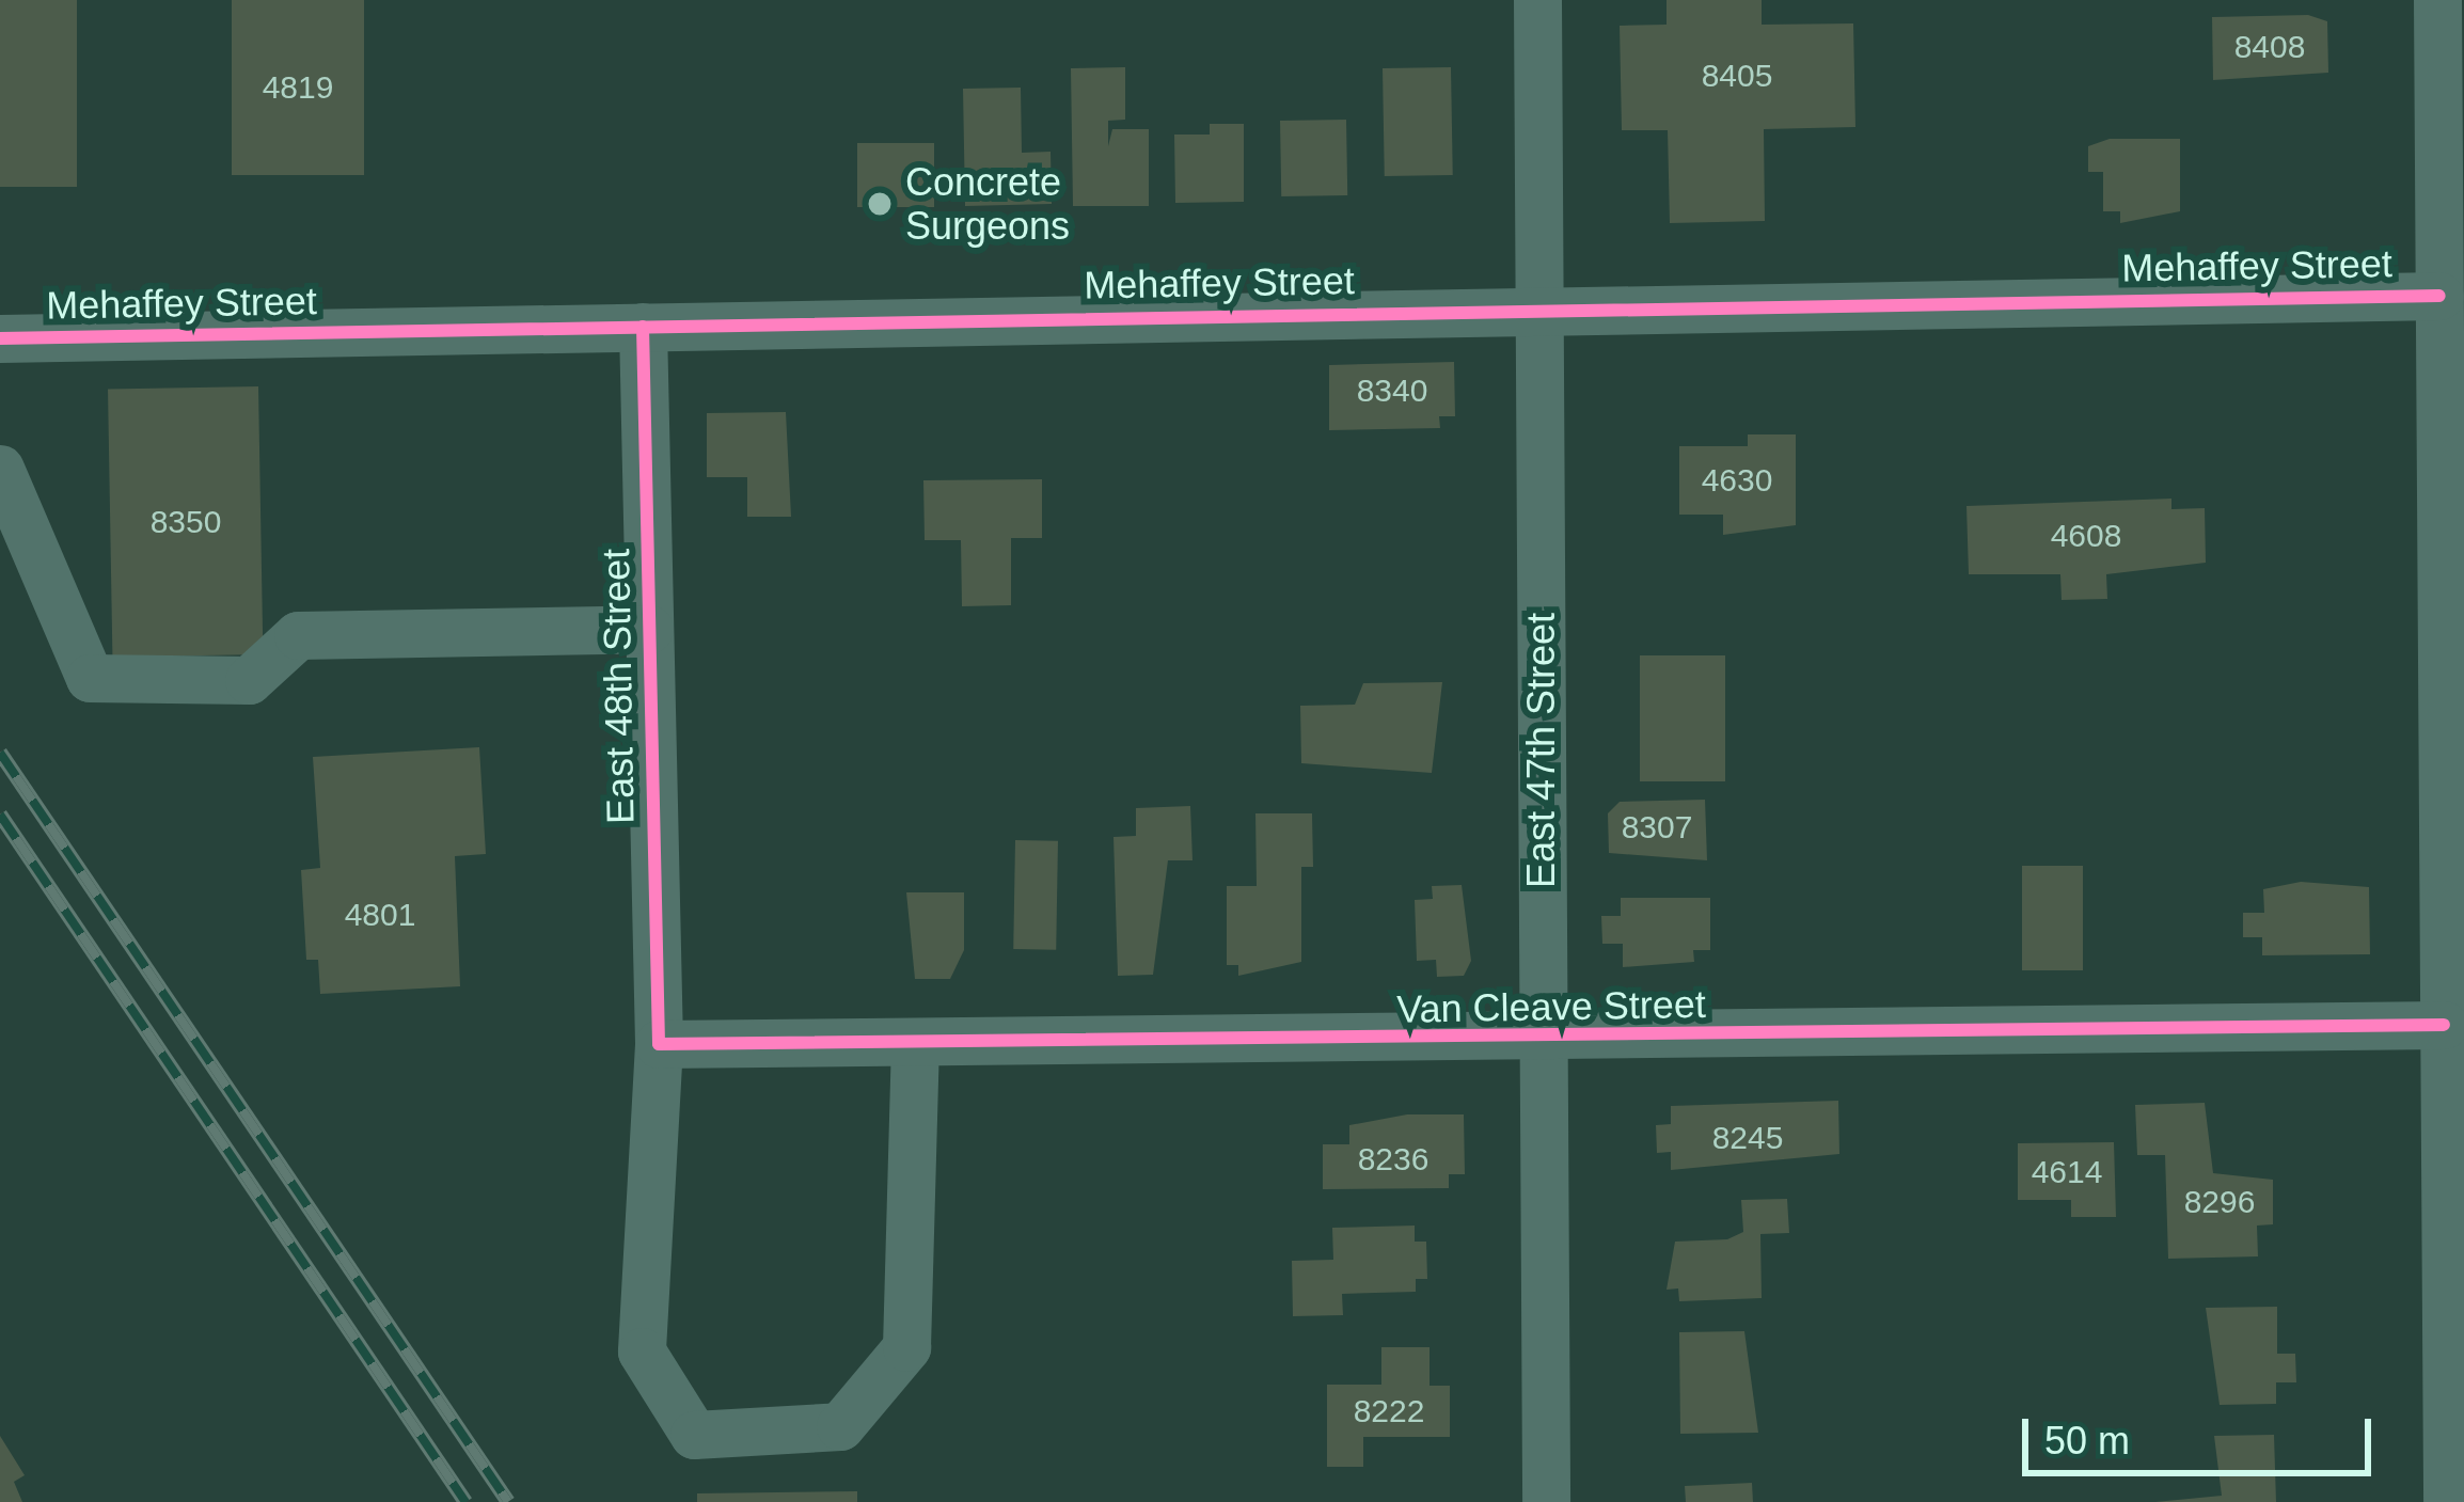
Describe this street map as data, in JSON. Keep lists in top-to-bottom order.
{
  "streets": {
    "street": [
      "Mehaffey Street",
      "East 48th Street",
      "East 47th Street",
      "Van Cleave Street"
    ]
  },
  "crossings": [
    ["Mehaffey Street", "East 48th Street"],
    ["Mehaffey Street", "East 47th Street"],
    ["East 48th Street", "Van Cleave Street"],
    ["East 47th Street", "Van Cleave Street"]
  ],
  "places": ["Concrete Surgeons"],
  "house_numbers": [
    "8408",
    "8405",
    "4819",
    "8340",
    "4630",
    "8350",
    "4608",
    "8307",
    "4801",
    "8245",
    "8236",
    "4614",
    "8296",
    "8222"
  ],
  "scale_bar": "50 m"
}
